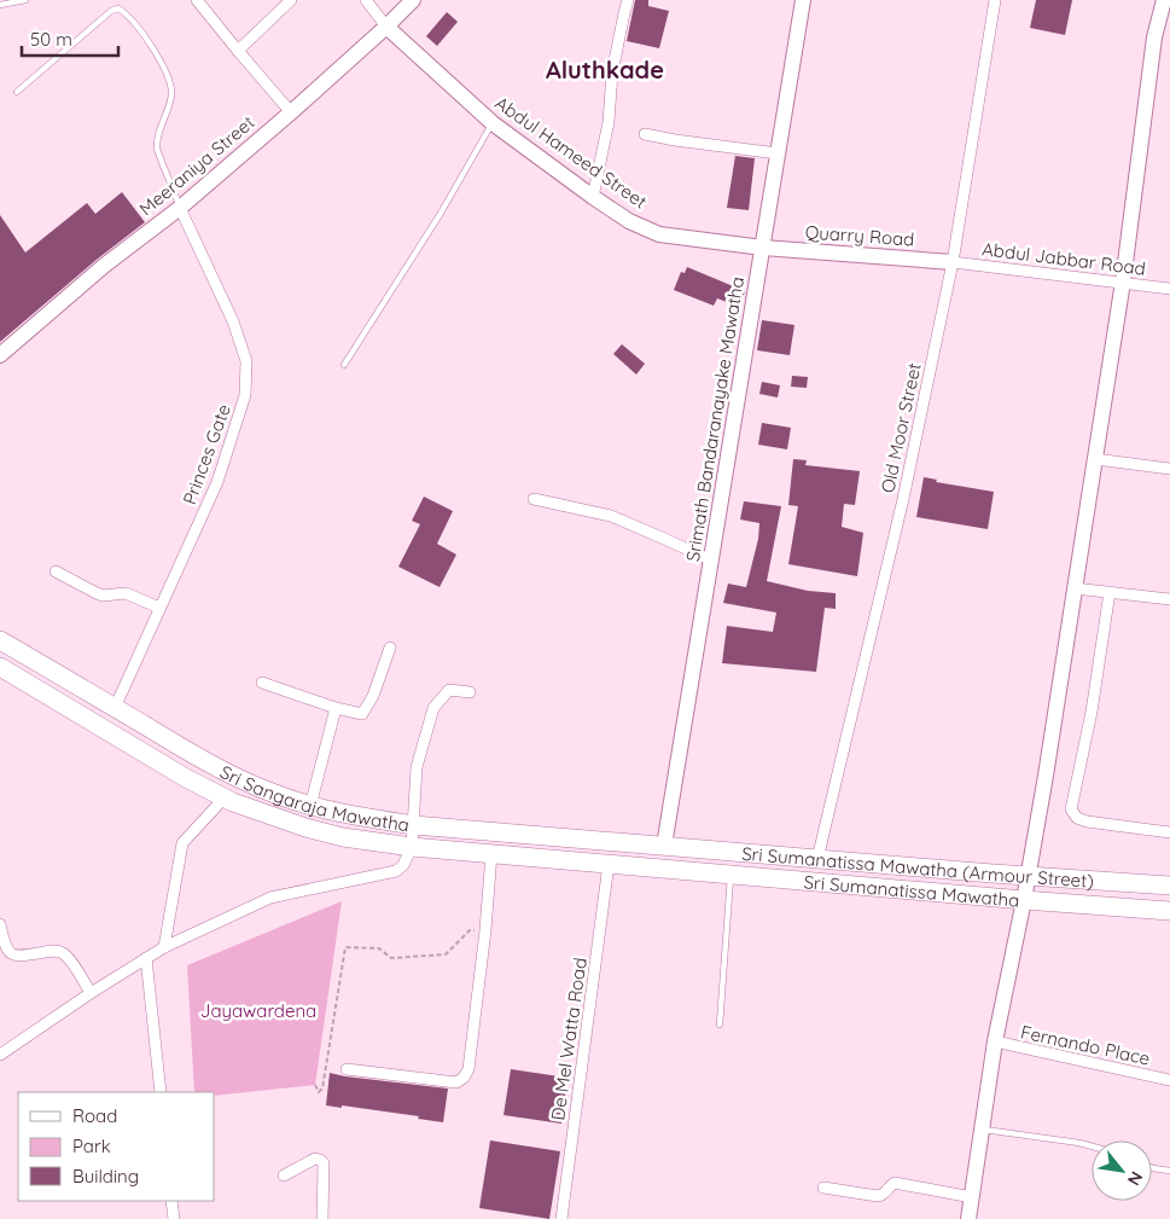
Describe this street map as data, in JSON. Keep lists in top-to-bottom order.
{
  "streets": {
    "main road": ["Sri Sangaraja Mawatha", "Sri Sumanatissa Mawatha (Armour Street)", "Sri Sumanatissa Mawatha"],
    "street": [
      "Abdul Hameed Street",
      "Meeraniya Street",
      "Quarry Road",
      "Abdul Jabbar Road",
      "Srimath Bandaranayake Mawatha",
      "Old Moor Street",
      "Princes Gate",
      "De Mel Watta Road",
      "Fernando Place"
    ]
  },
  "crossings": [
    ["Abdul Hameed Street", "Meeraniya Street"],
    ["Abdul Hameed Street", "Quarry Road"],
    ["Abdul Hameed Street", "Srimath Bandaranayake Mawatha"],
    ["Meeraniya Street", "Princes Gate"],
    ["Quarry Road", "Abdul Jabbar Road"],
    ["Quarry Road", "Srimath Bandaranayake Mawatha"],
    ["Quarry Road", "Old Moor Street"],
    ["Abdul Jabbar Road", "Old Moor Street"],
    ["Srimath Bandaranayake Mawatha", "Sri Sangaraja Mawatha"],
    ["Srimath Bandaranayake Mawatha", "Sri Sumanatissa Mawatha (Armour Street)"],
    ["Old Moor Street", "Sri Sumanatissa Mawatha (Armour Street)"],
    ["Princes Gate", "Sri Sangaraja Mawatha"],
    ["Sri Sangaraja Mawatha", "Sri Sumanatissa Mawatha (Armour Street)"],
    ["Sri Sangaraja Mawatha", "Sri Sumanatissa Mawatha"],
    ["Sri Sangaraja Mawatha", "De Mel Watta Road"]
  ],
  "districts": ["Aluthkade"],
  "parks": ["Jayawardena"],
  "legend": ["Road", "Park", "Building"],
  "scale_bar": "50 m",
  "north": "bottom right"
}
